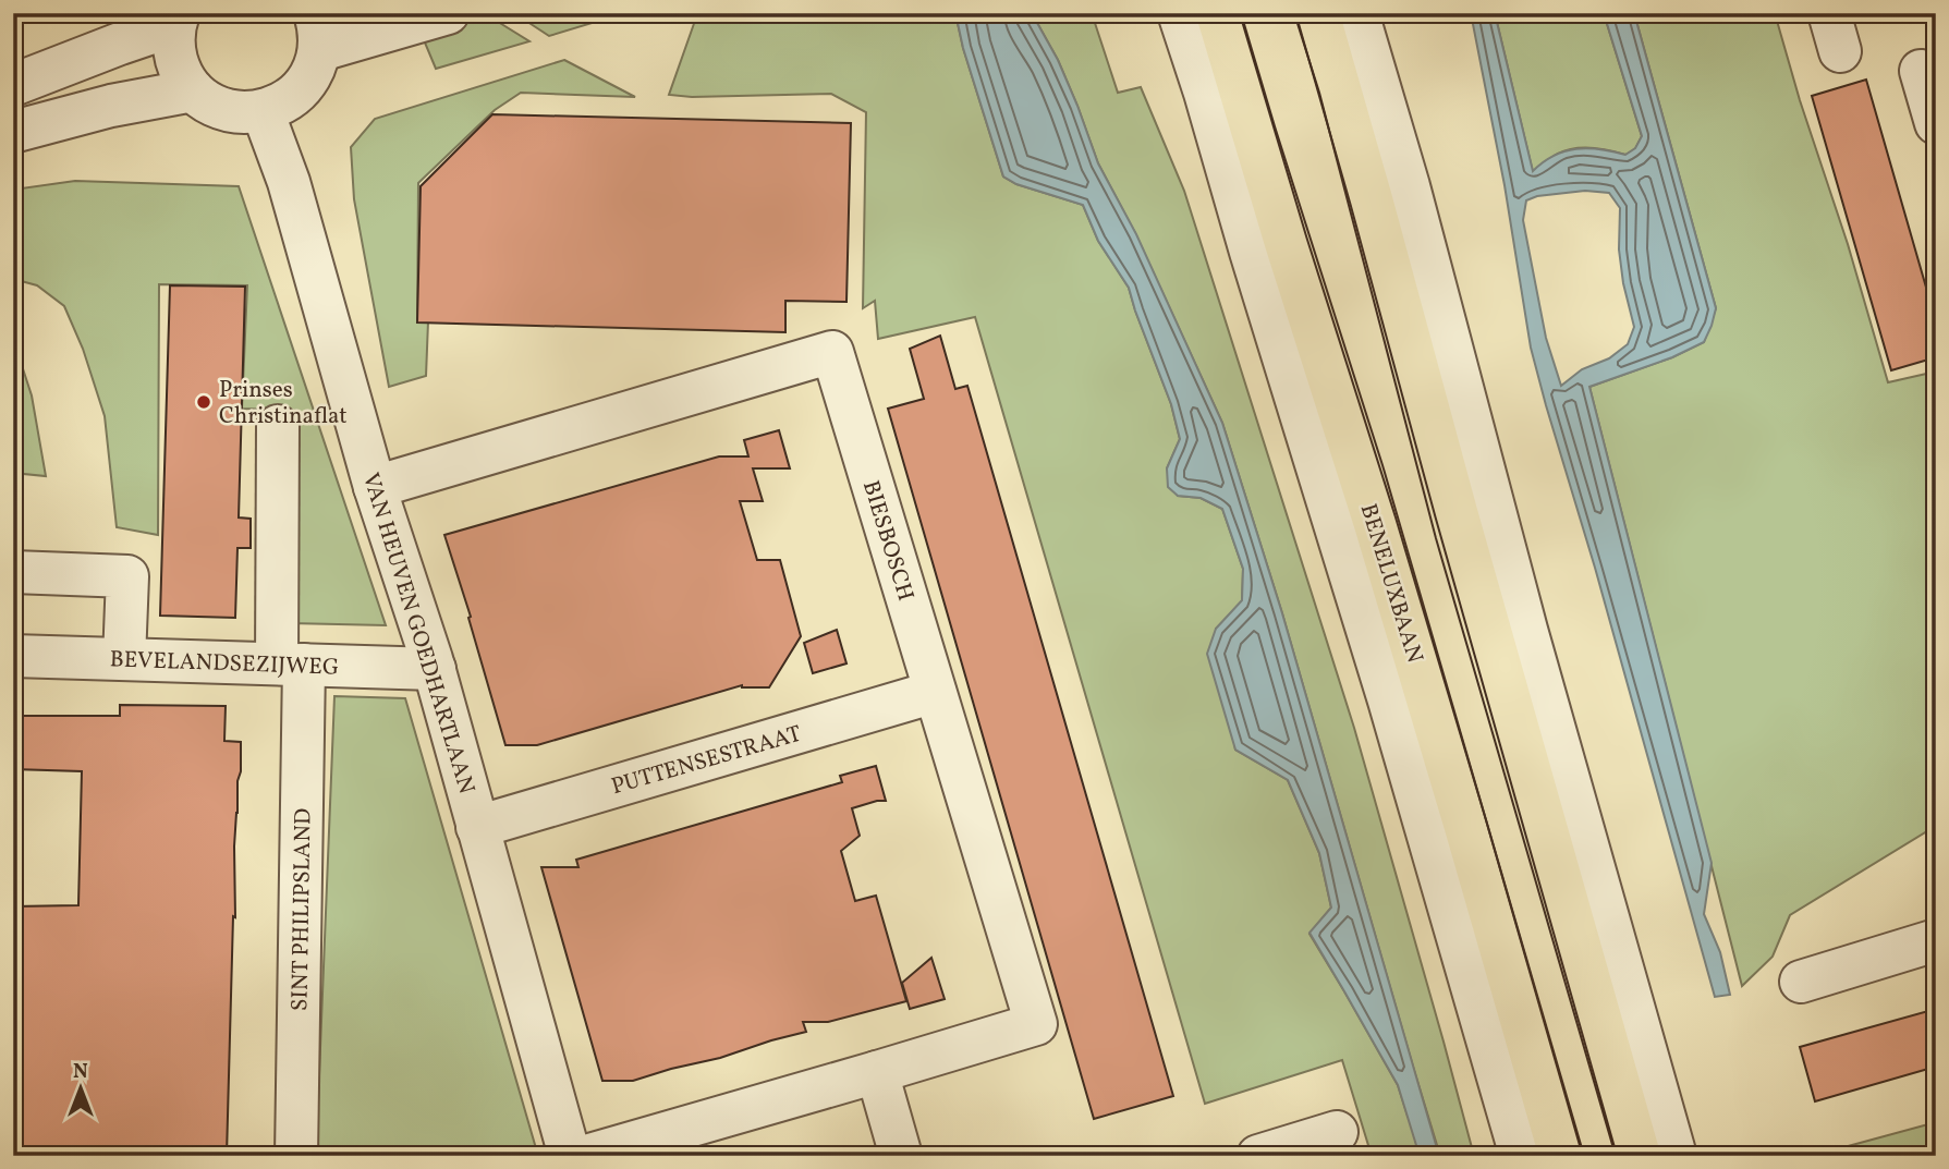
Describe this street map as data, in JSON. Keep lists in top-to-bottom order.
{
  "streets": {
    "main road": ["BENELUXBAAN"],
    "street": [
      "BIESBOSCH",
      "VAN HEUVEN GOEDHARTLAAN",
      "BEVELANDSEZIJWEG",
      "PUTTENSESTRAAT",
      "SINT PHILIPSLAND"
    ]
  },
  "crossings": [
    ["BIESBOSCH", "VAN HEUVEN GOEDHARTLAAN"],
    ["BIESBOSCH", "PUTTENSESTRAAT"],
    ["VAN HEUVEN GOEDHARTLAAN", "BEVELANDSEZIJWEG"],
    ["VAN HEUVEN GOEDHARTLAAN", "PUTTENSESTRAAT"],
    ["BEVELANDSEZIJWEG", "SINT PHILIPSLAND"]
  ],
  "places": ["Prinses Christinaflat"],
  "north": "top"
}
